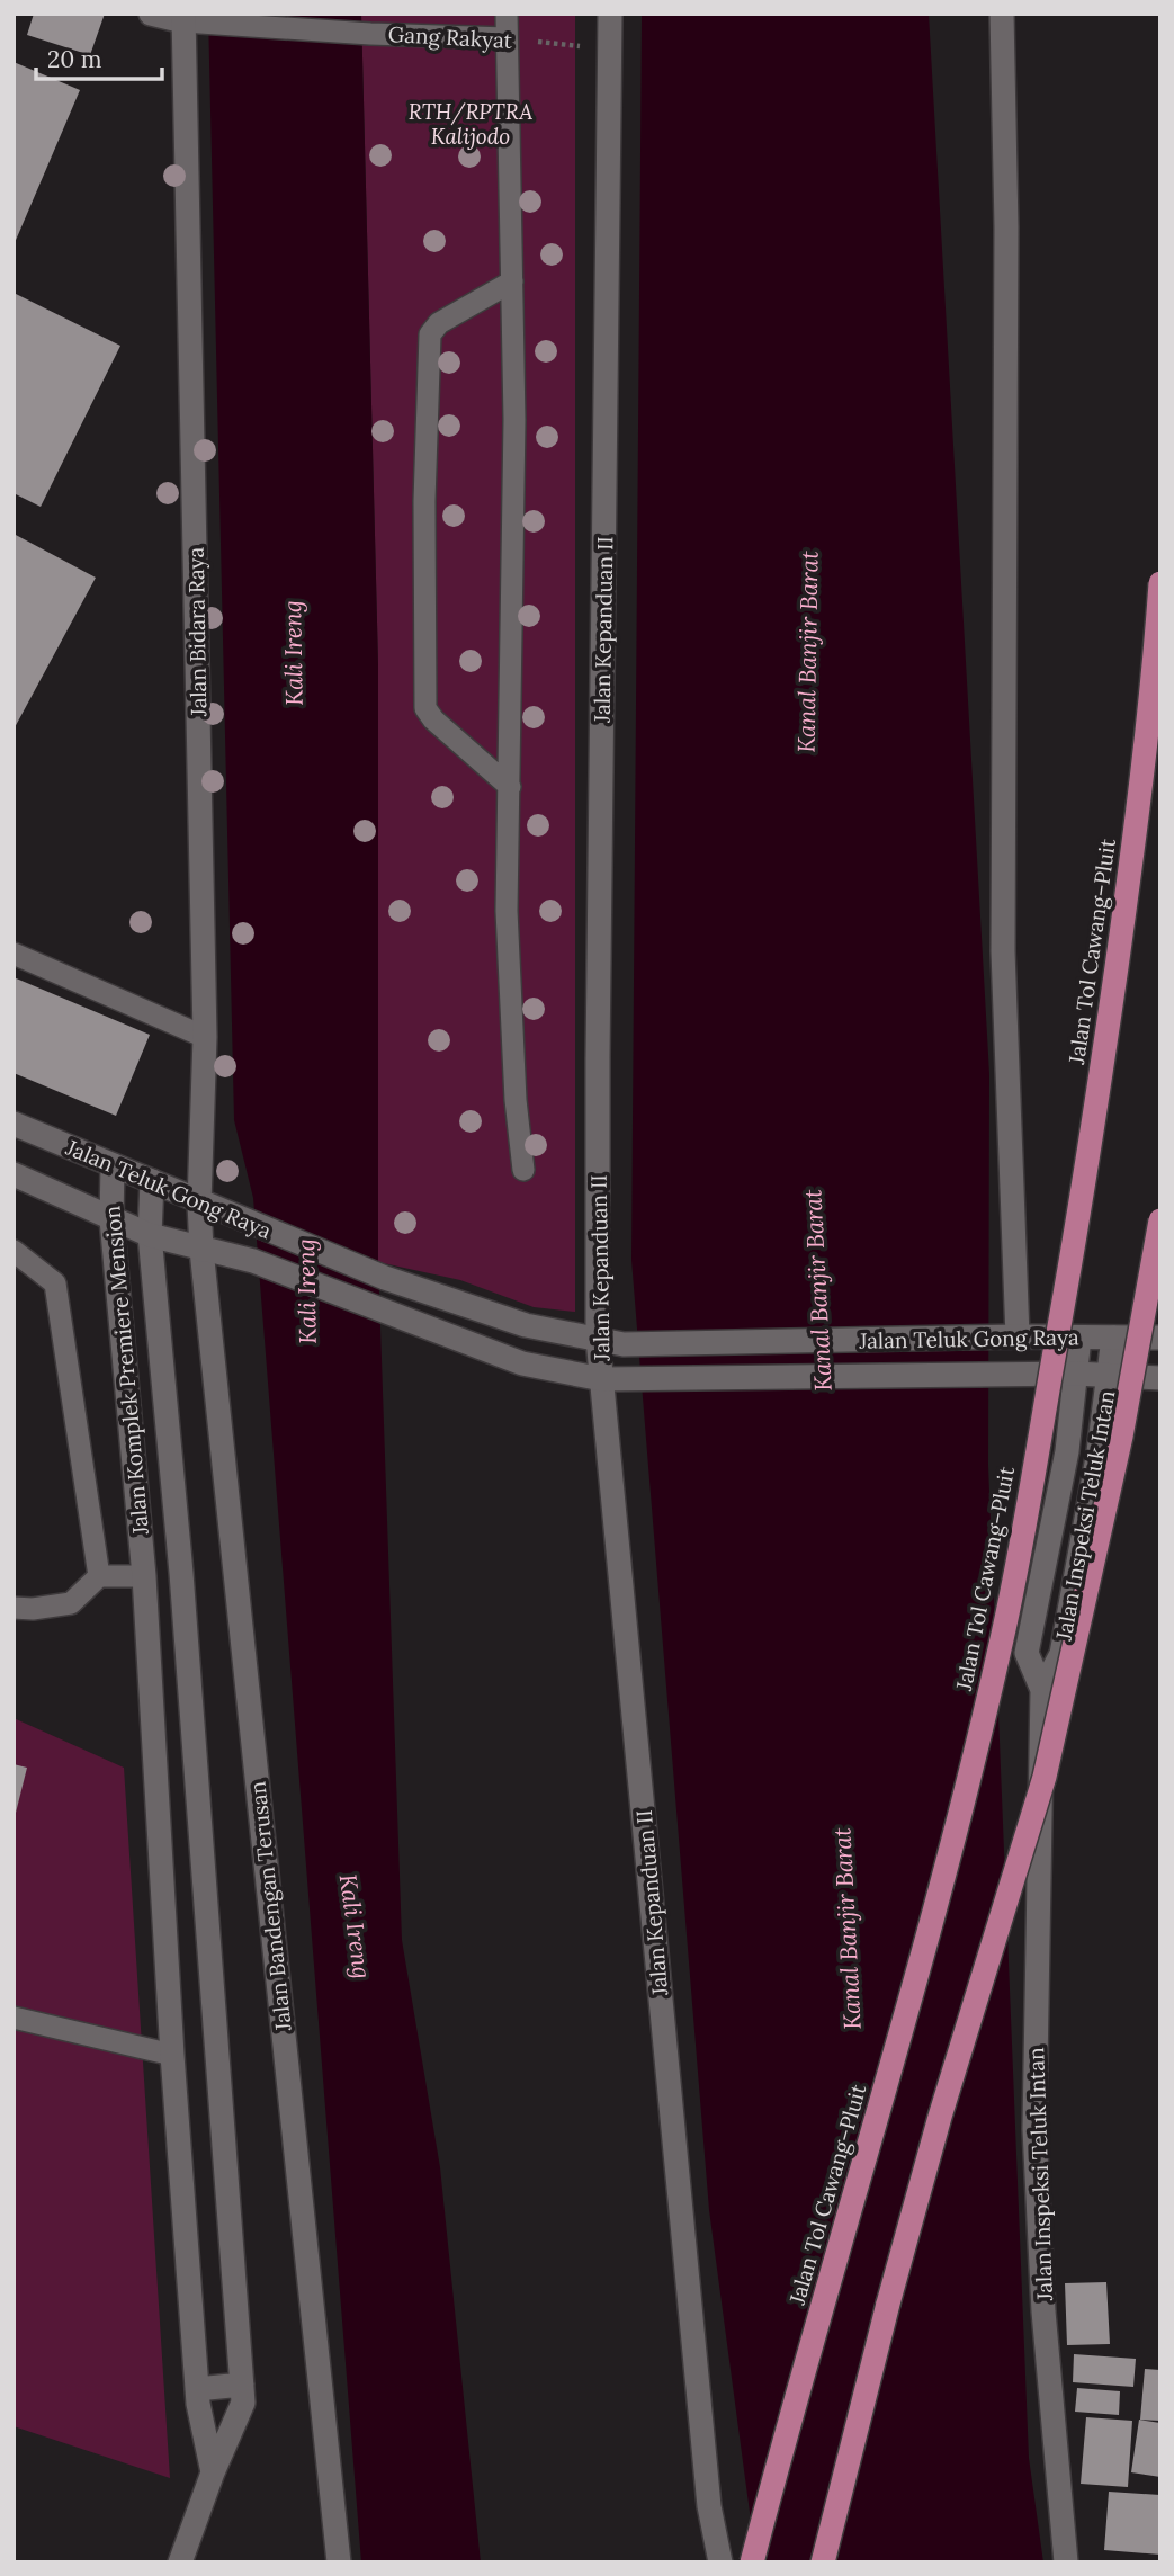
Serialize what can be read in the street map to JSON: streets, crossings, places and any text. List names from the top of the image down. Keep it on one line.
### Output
{"streets":{"highway":["Jalan Tol Cawang–Pluit"],"street":["Gang Rakyat","Jalan Kepanduan II","Jalan Bidara Raya","Jalan Teluk Gong Raya","Jalan Komplek Premiere Mension","Jalan Inspeksi Teluk Intan","Jalan Bandengan Terusan"]},"crossings":[["Gang Rakyat","Jalan Kepanduan II"],["Gang Rakyat","Jalan Bidara Raya"],["Jalan Kepanduan II","Jalan Teluk Gong Raya"],["Jalan Bidara Raya","Jalan Teluk Gong Raya"],["Jalan Bidara Raya","Jalan Bandengan Terusan"],["Jalan Teluk Gong Raya","Jalan Komplek Premiere Mension"],["Jalan Teluk Gong Raya","Jalan Inspeksi Teluk Intan"],["Jalan Teluk Gong Raya","Jalan Bandengan Terusan"]],"water":["Kanal Banjir Barat","Kali Ireng"],"parks":["RTH/RPTRA Kalijodo"],"scale_bar":"20 m"}
